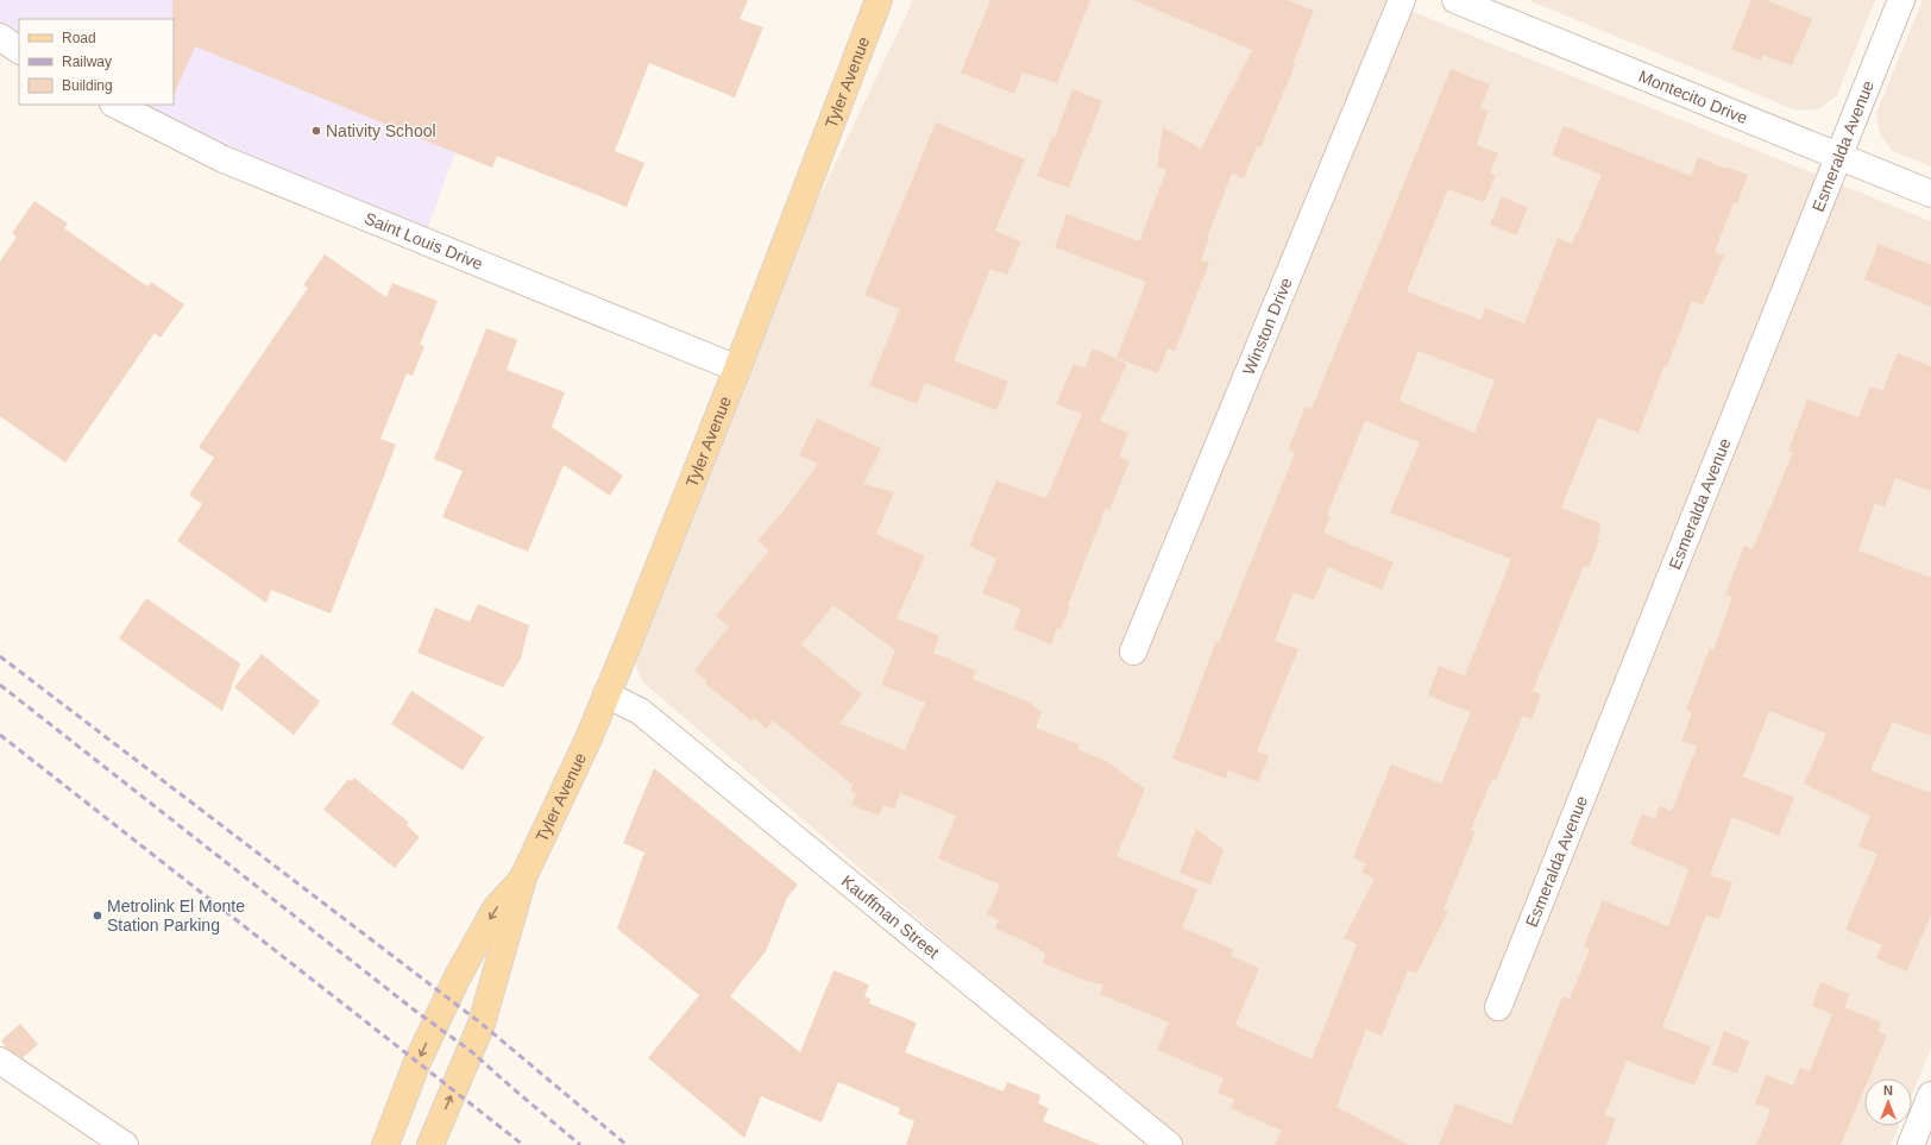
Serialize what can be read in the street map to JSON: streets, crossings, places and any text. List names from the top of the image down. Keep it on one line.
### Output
{"streets":{"main road":["Tyler Avenue"],"street":["Montecito Drive","Esmeralda Avenue","Saint Louis Drive","Winston Drive","Kauffman Street"]},"crossings":[["Tyler Avenue","Saint Louis Drive"],["Tyler Avenue","Kauffman Street"],["Montecito Drive","Esmeralda Avenue"]],"places":["Nativity School","Metrolink El Monte Station Parking"],"legend":["Road","Railway","Building"],"north":"top"}
